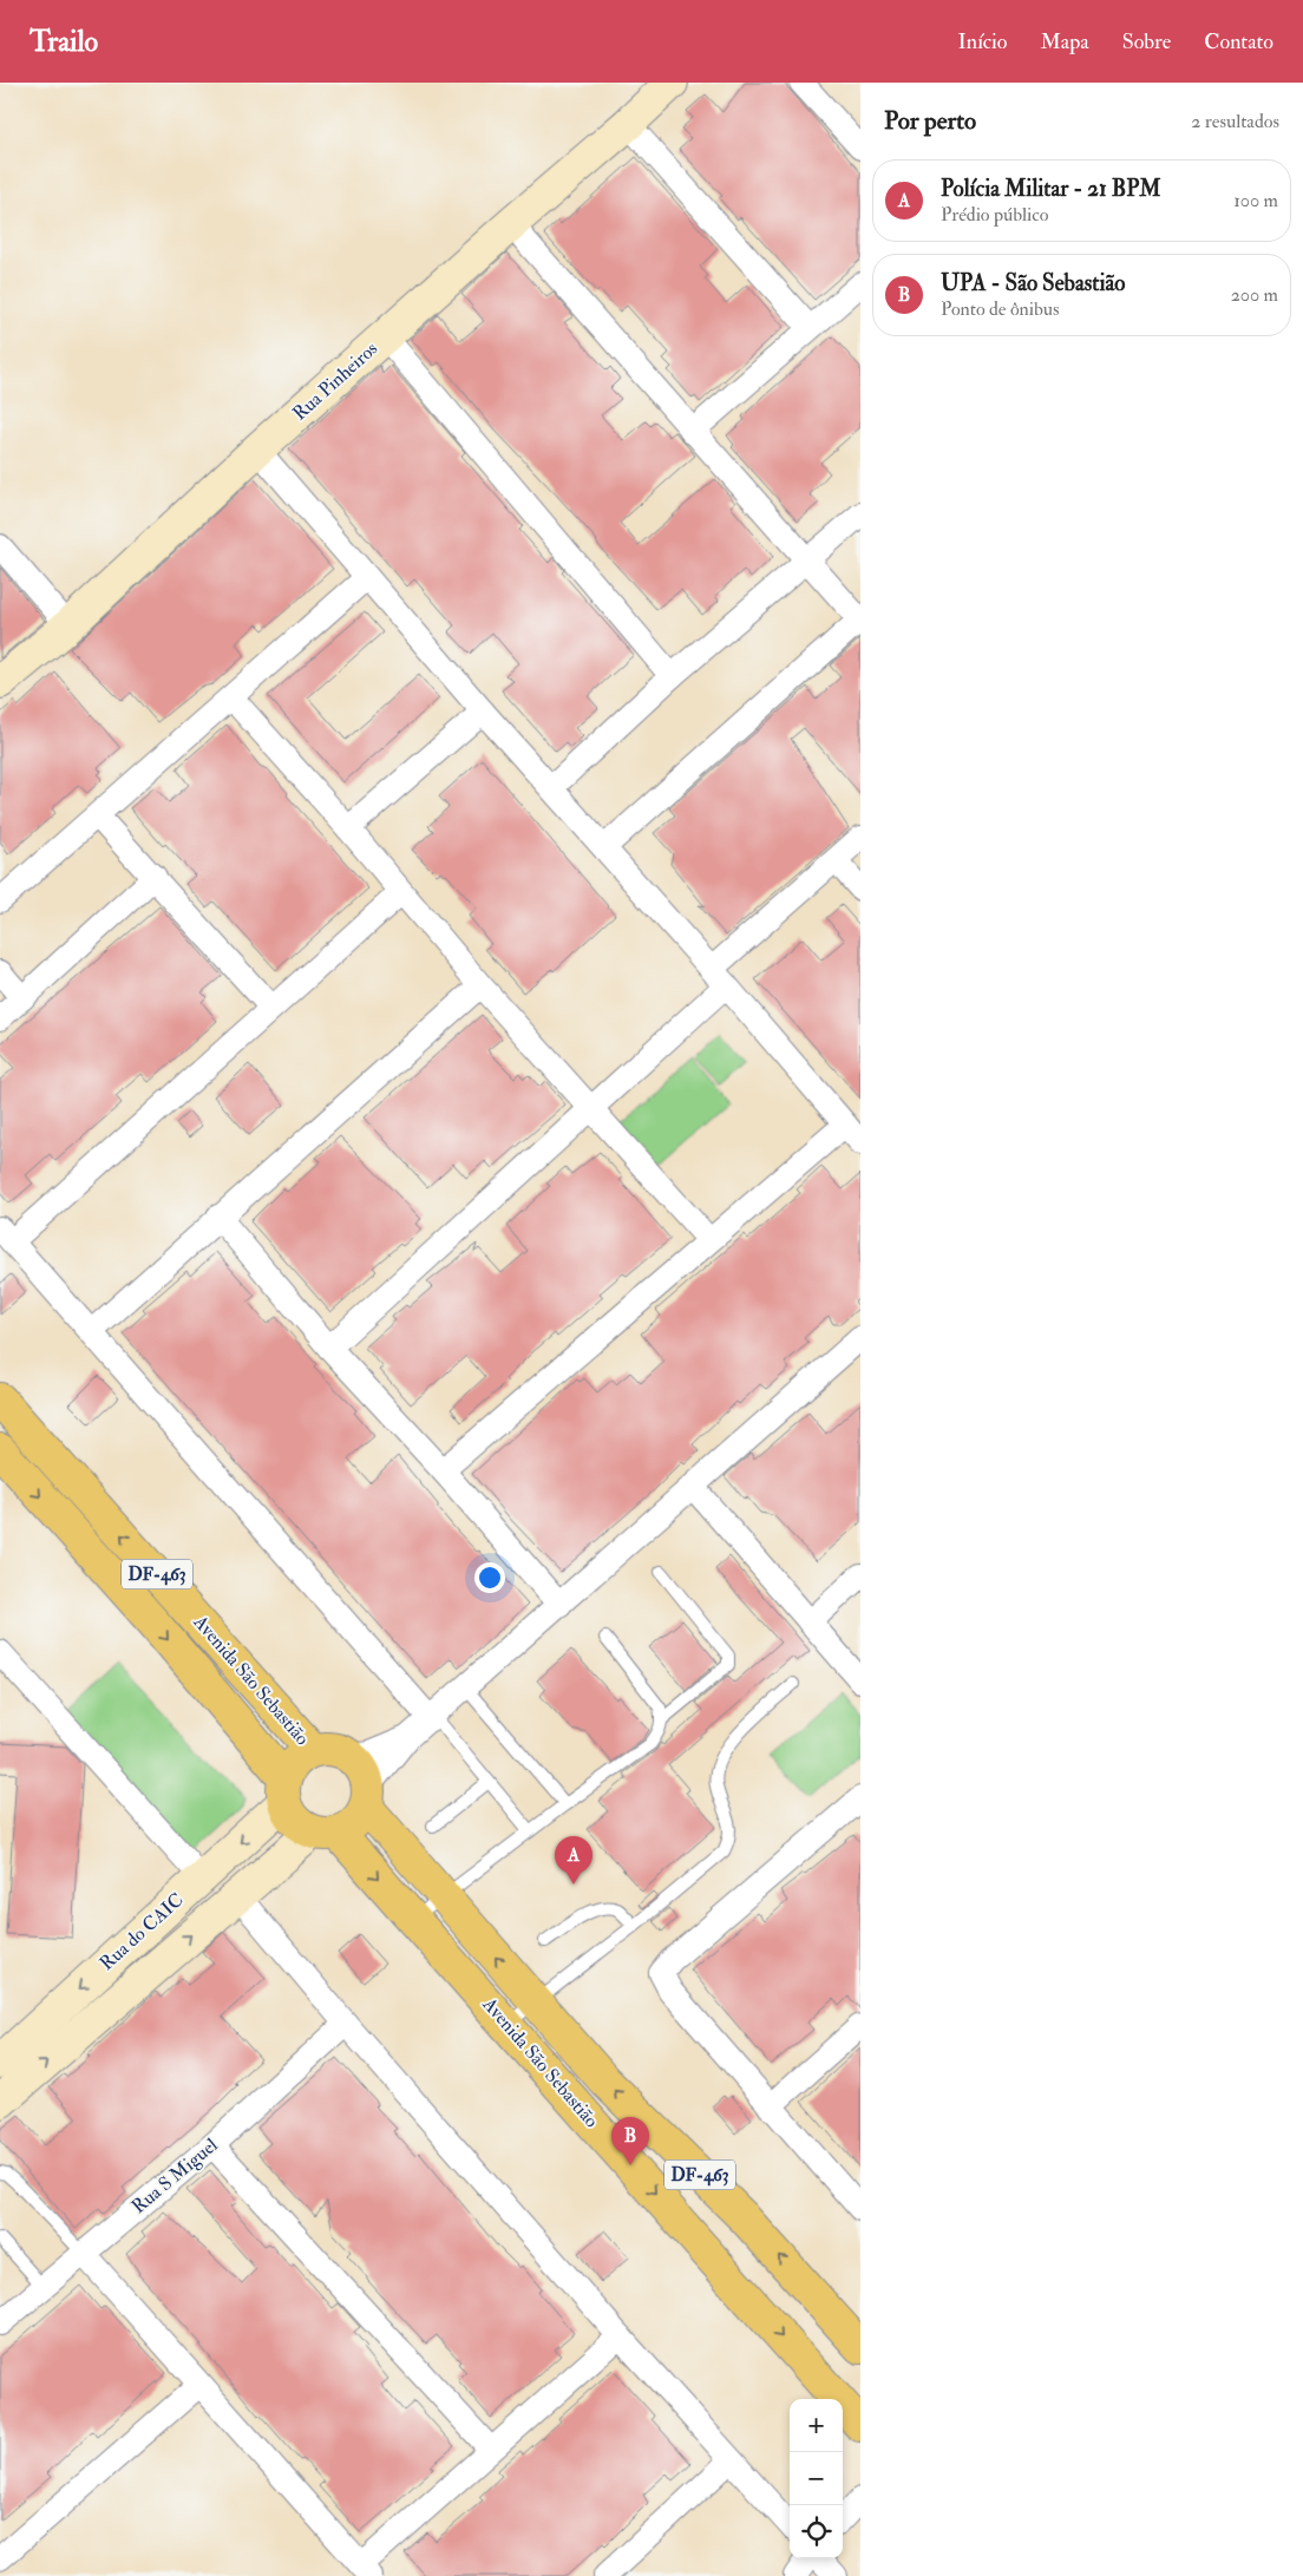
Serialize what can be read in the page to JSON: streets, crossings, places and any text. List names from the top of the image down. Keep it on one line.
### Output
{"streets":{"main road":["DF-463","Avenida São Sebastião"],"street":["Rua Pinheiros","Rua do CAIC","Rua S Miguel"]},"crossings":[["DF-463","Avenida São Sebastião"],["DF-463","Rua do CAIC"],["Avenida São Sebastião","Rua do CAIC"]],"page":{"header":"Trailo","nav":["Início","Mapa","Sobre","Contato"],"heading":["Por perto","2 resultados"],"list":[{"mark":"A","name":"Polícia Militar - 21 BPM","note":"Prédio público","value":"100 m"},{"mark":"B","name":"UPA - São Sebastião","note":"Ponto de ônibus","value":"200 m"}],"pins":["A","B"],"map_buttons":["+","−"]}}
